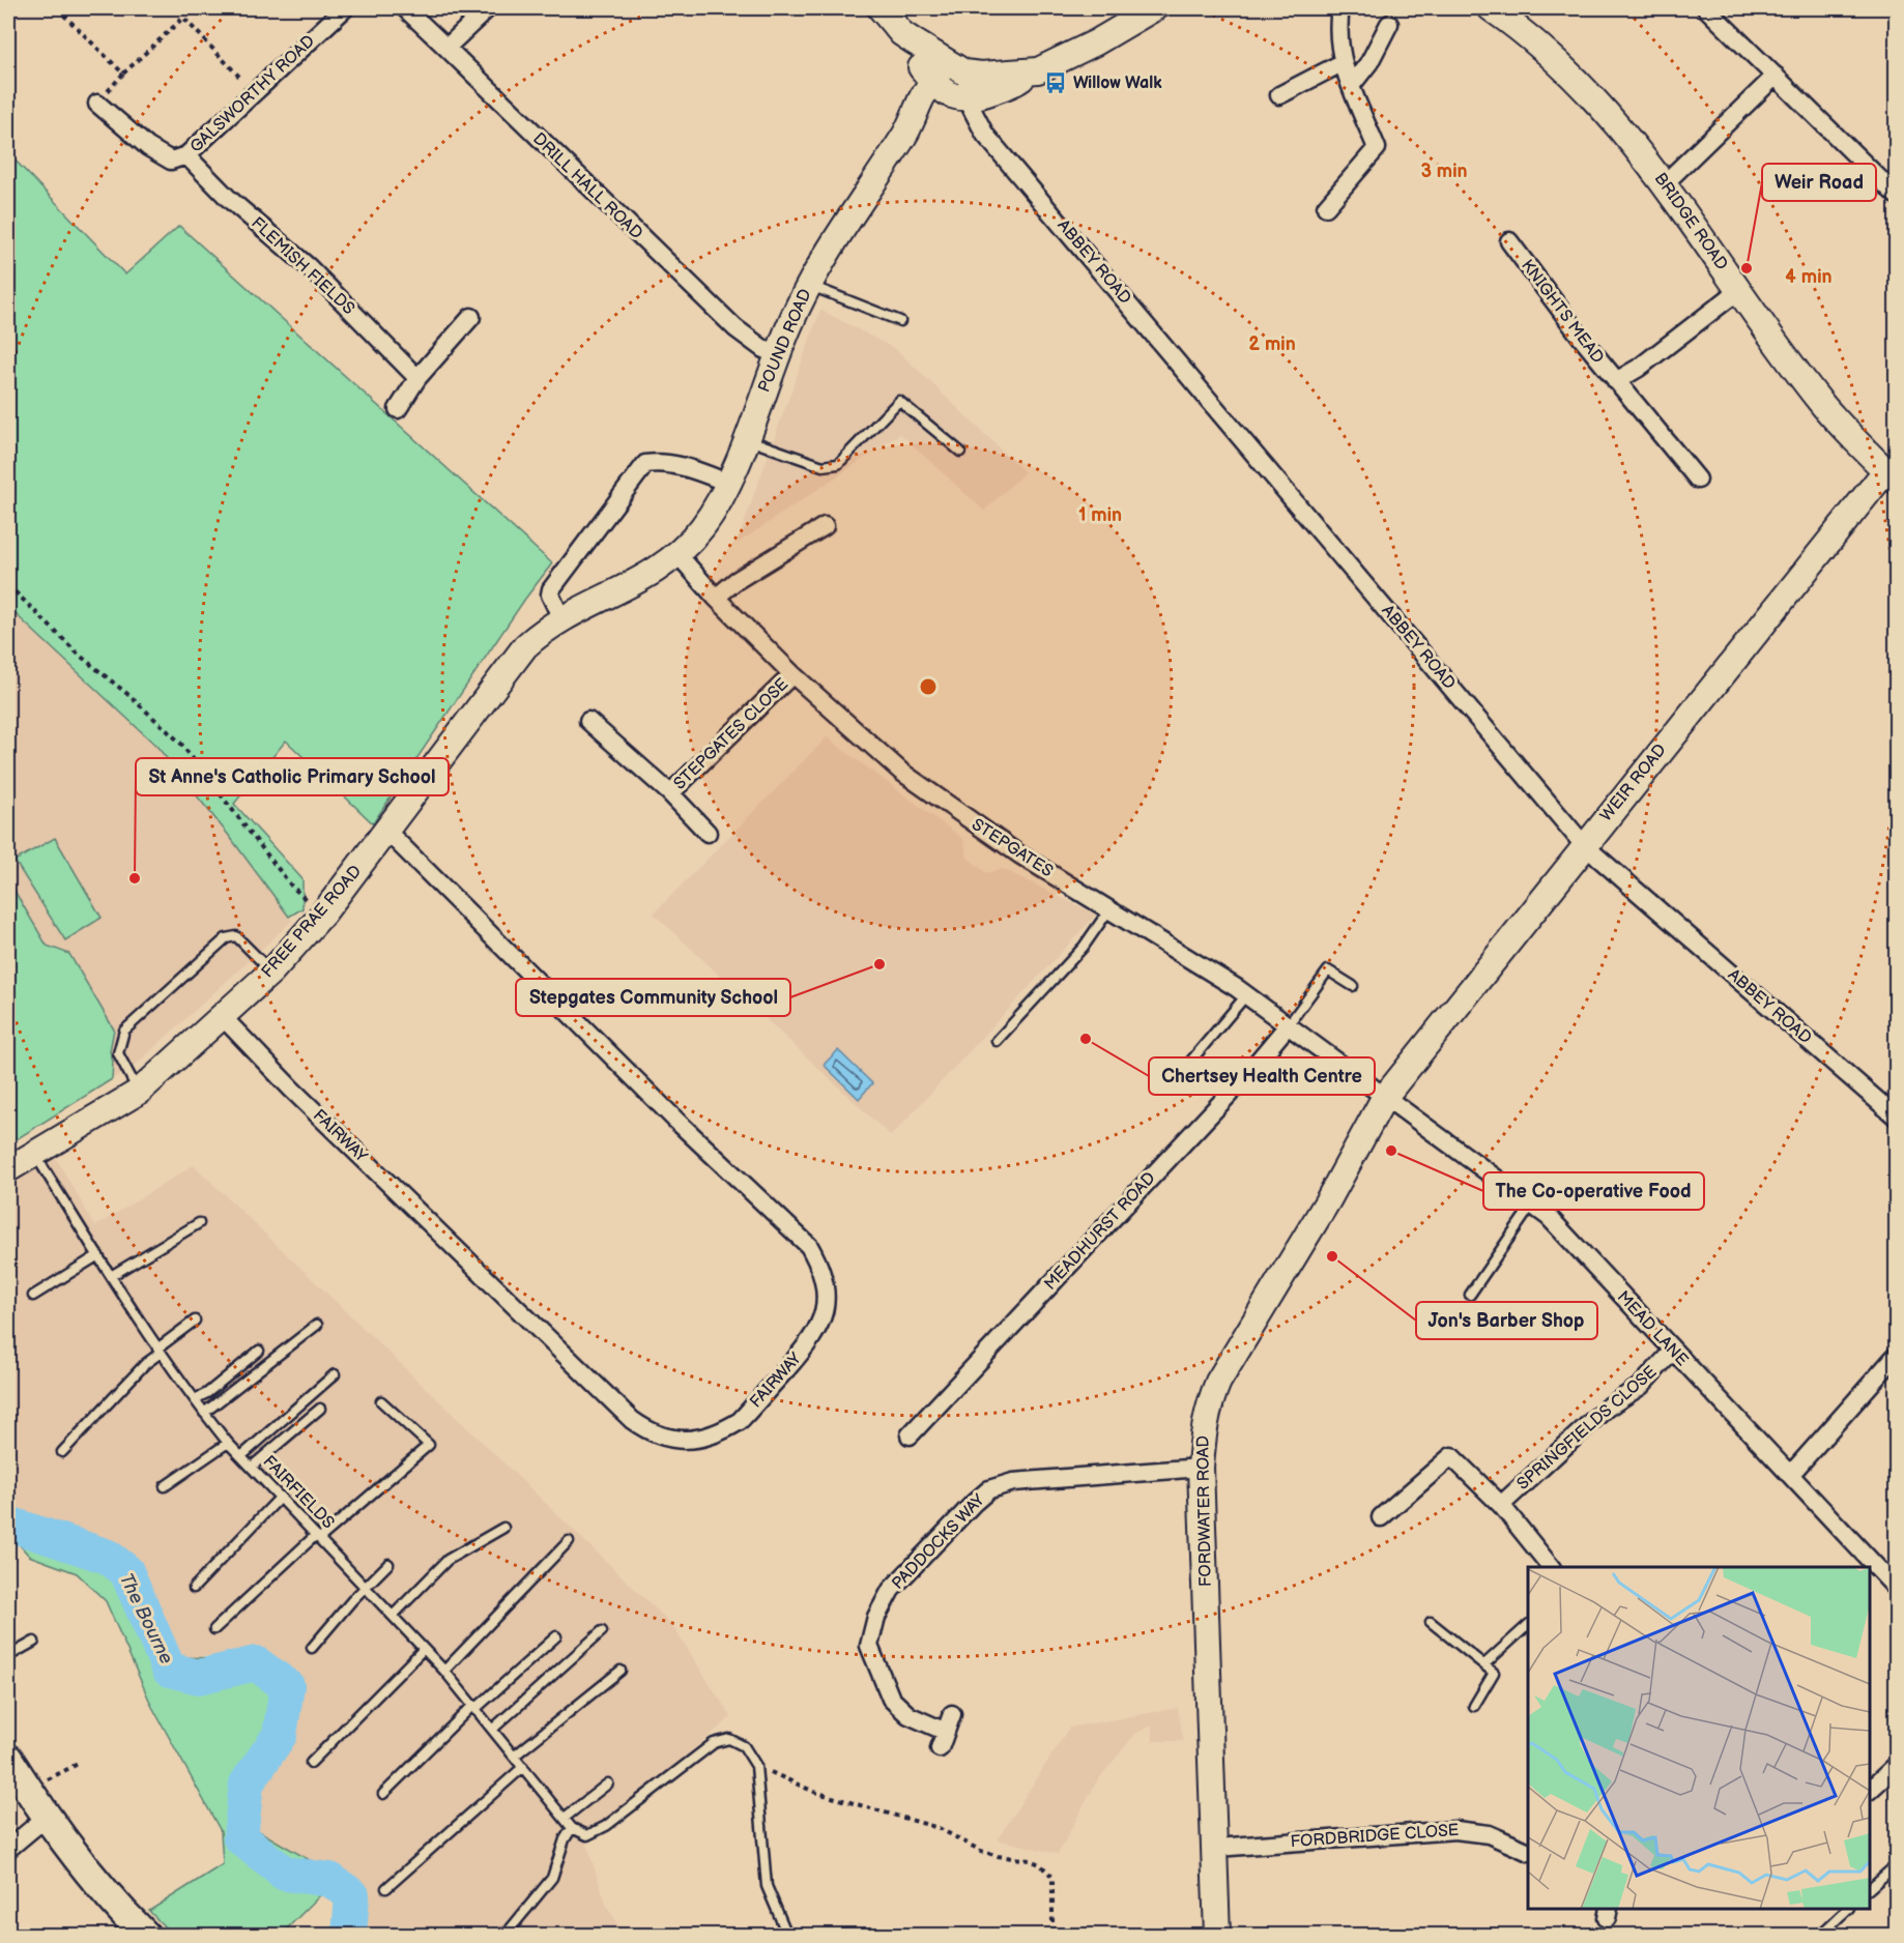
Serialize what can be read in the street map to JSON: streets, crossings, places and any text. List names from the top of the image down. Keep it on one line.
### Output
{"streets":{"main road":["BRIDGE ROAD","POUND ROAD","WEIR ROAD","FREE PRAE ROAD","FORDWATER ROAD"],"street":["GALSWORTHY ROAD","DRILL HALL ROAD","ABBEY ROAD","FLEMISH FIELDS","KNIGHTS MEAD","STEPGATES CLOSE","STEPGATES","FAIRWAY","MEADHURST ROAD","MEAD LANE","SPRINGFIELDS CLOSE","PADDOCKS WAY","FORDBRIDGE CLOSE"],"lane":["FAIRFIELDS"]},"crossings":[["GALSWORTHY ROAD","FLEMISH FIELDS"],["DRILL HALL ROAD","POUND ROAD"],["BRIDGE ROAD","KNIGHTS MEAD"],["BRIDGE ROAD","WEIR ROAD"],["ABBEY ROAD","POUND ROAD"],["ABBEY ROAD","WEIR ROAD"],["POUND ROAD","STEPGATES"],["POUND ROAD","FREE PRAE ROAD"],["STEPGATES CLOSE","STEPGATES"],["WEIR ROAD","STEPGATES"],["WEIR ROAD","MEAD LANE"],["WEIR ROAD","FORDWATER ROAD"],["STEPGATES","FREE PRAE ROAD"],["STEPGATES","MEADHURST ROAD"],["STEPGATES","MEAD LANE"],["STEPGATES","FORDWATER ROAD"],["FREE PRAE ROAD","FAIRWAY"],["FREE PRAE ROAD","FAIRFIELDS"],["MEAD LANE","SPRINGFIELDS CLOSE"],["MEAD LANE","FORDWATER ROAD"],["FORDWATER ROAD","PADDOCKS WAY"],["FORDWATER ROAD","FORDBRIDGE CLOSE"]],"water":["The Bourne"],"places":{"bus stop":["Willow Walk"],"other":["Weir Road","St Anne's Catholic Primary School","Stepgates Community School","Chertsey Health Centre","The Co-operative Food","Jon's Barber Shop"]},"rings":["3 min","4 min","2 min","1 min"]}
